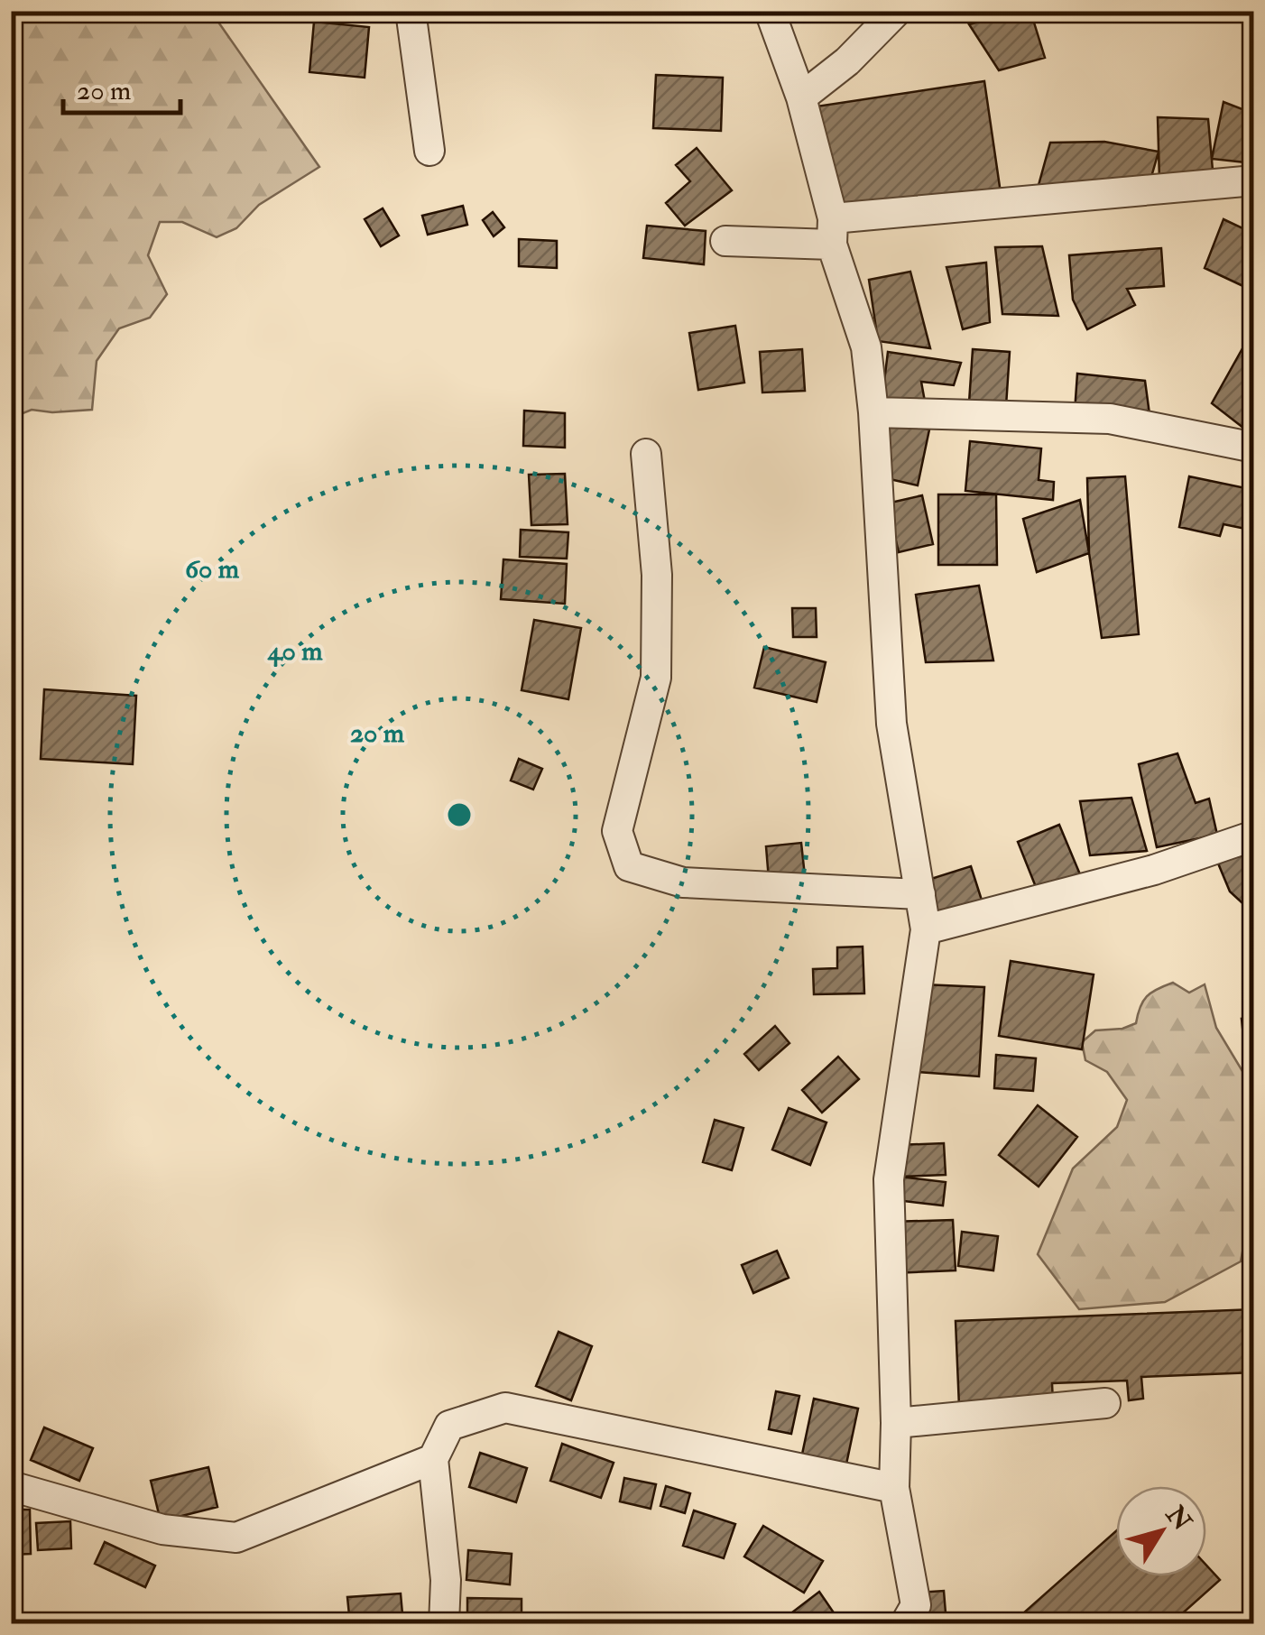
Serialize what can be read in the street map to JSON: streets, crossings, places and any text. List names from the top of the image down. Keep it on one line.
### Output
{"scale_bar":"20 m","north":"top right","rings":["60 m","40 m","20 m"]}
